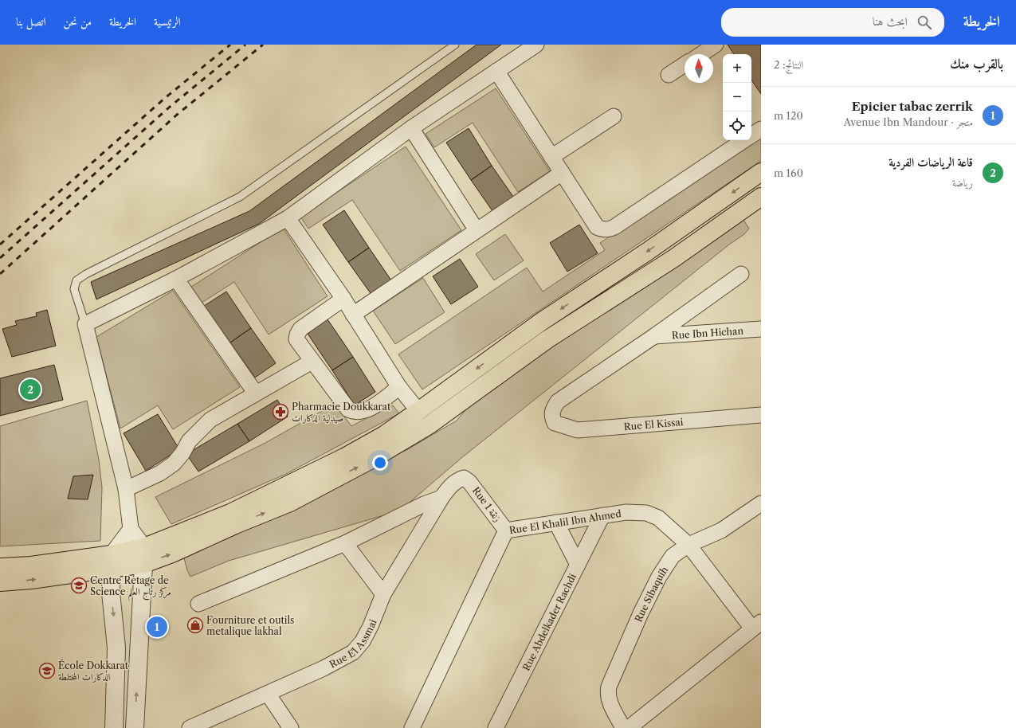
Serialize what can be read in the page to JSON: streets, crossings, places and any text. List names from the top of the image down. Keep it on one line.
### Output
{"streets":{"street":["Rue Ibn Hichan","Rue El Kissai","Rue 1 زنقة","Rue El Khalil Ibn Ahmed","Rue Sibaquih","Rue Abdelkader Rachdi","Rue El Assmai"]},"crossings":[["Rue Ibn Hichan","Rue El Kissai"],["Rue 1 زنقة","Rue El Khalil Ibn Ahmed"],["Rue 1 زنقة","Rue El Assmai"],["Rue El Khalil Ibn Ahmed","Rue Sibaquih"],["Rue El Khalil Ibn Ahmed","Rue Abdelkader Rachdi"]],"places":{"pharmacy":["Pharmacie Doukkarat صيدلية الدكارات"],"school or university":["Centre Retage de Science مركز رتاج العلم","École Dokkarat الدكارات المختلطة"],"shop":["Fourniture et outils metalique lakhal"]},"north":"top","page":{"header":"الخريطة","search":"ابحث هنا","nav":["الرئيسية","الخريطة","من نحن","اتصل بنا"],"heading":["بالقرب منك","النتائج: 2"],"map_buttons":["+","−"],"list":[{"mark":"1","name":"Epicier tabac zerrik","note":"متجر · Avenue Ibn Mandour","value":"120 m"},{"mark":"2","name":"قاعة الرياضات الفردية","note":"رياضة","value":"160 m"}],"pins":["2","1"]}}
